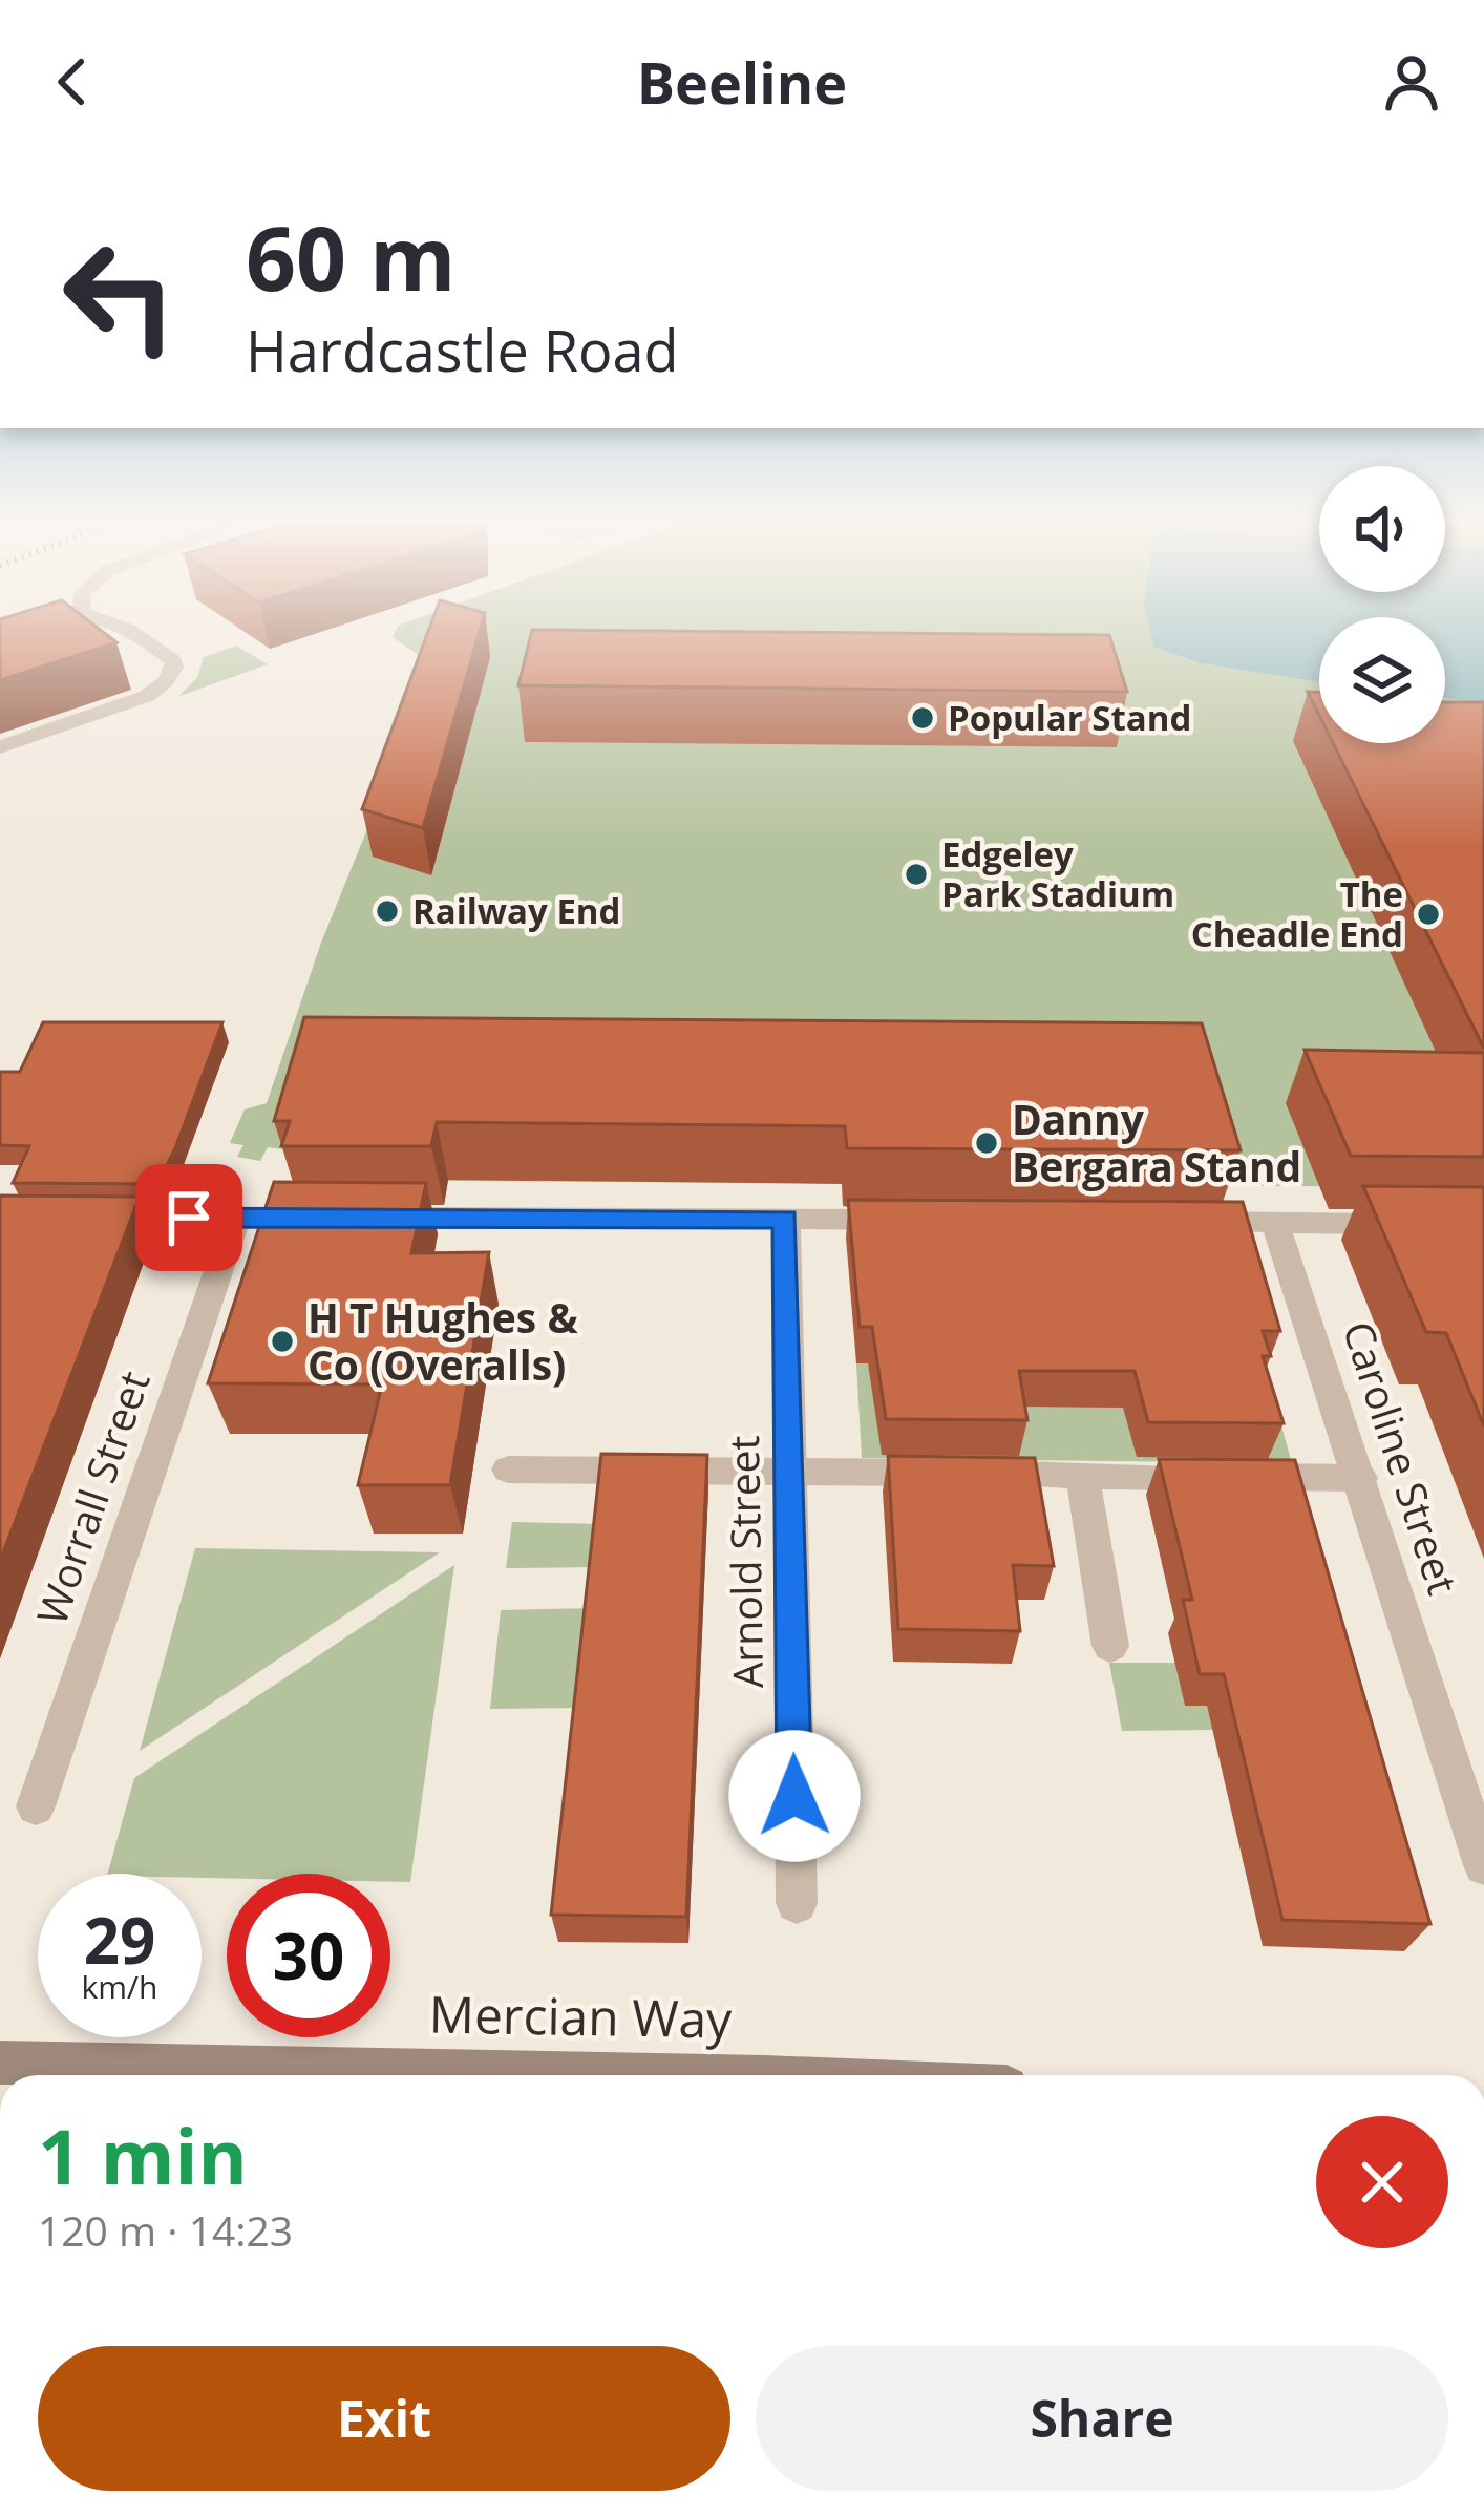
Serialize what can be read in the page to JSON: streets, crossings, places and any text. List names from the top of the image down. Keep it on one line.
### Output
{"streets":{"main road":["Mercian Way"],"street":["Caroline Street","Worrall Street","Arnold Street"]},"places":["Popular Stand","Edgeley Park Stadium","Railway End","The Cheadle End","Danny Bergara Stand","H T Hughes & Co (Overalls)"],"page":{"header":"Beeline","turn":["60 m","Hardcastle Road"],"speed":"29 km/h","limit":"30","heading":["1 min","120 m · 14:23"],"buttons":["Exit","Share"]}}
